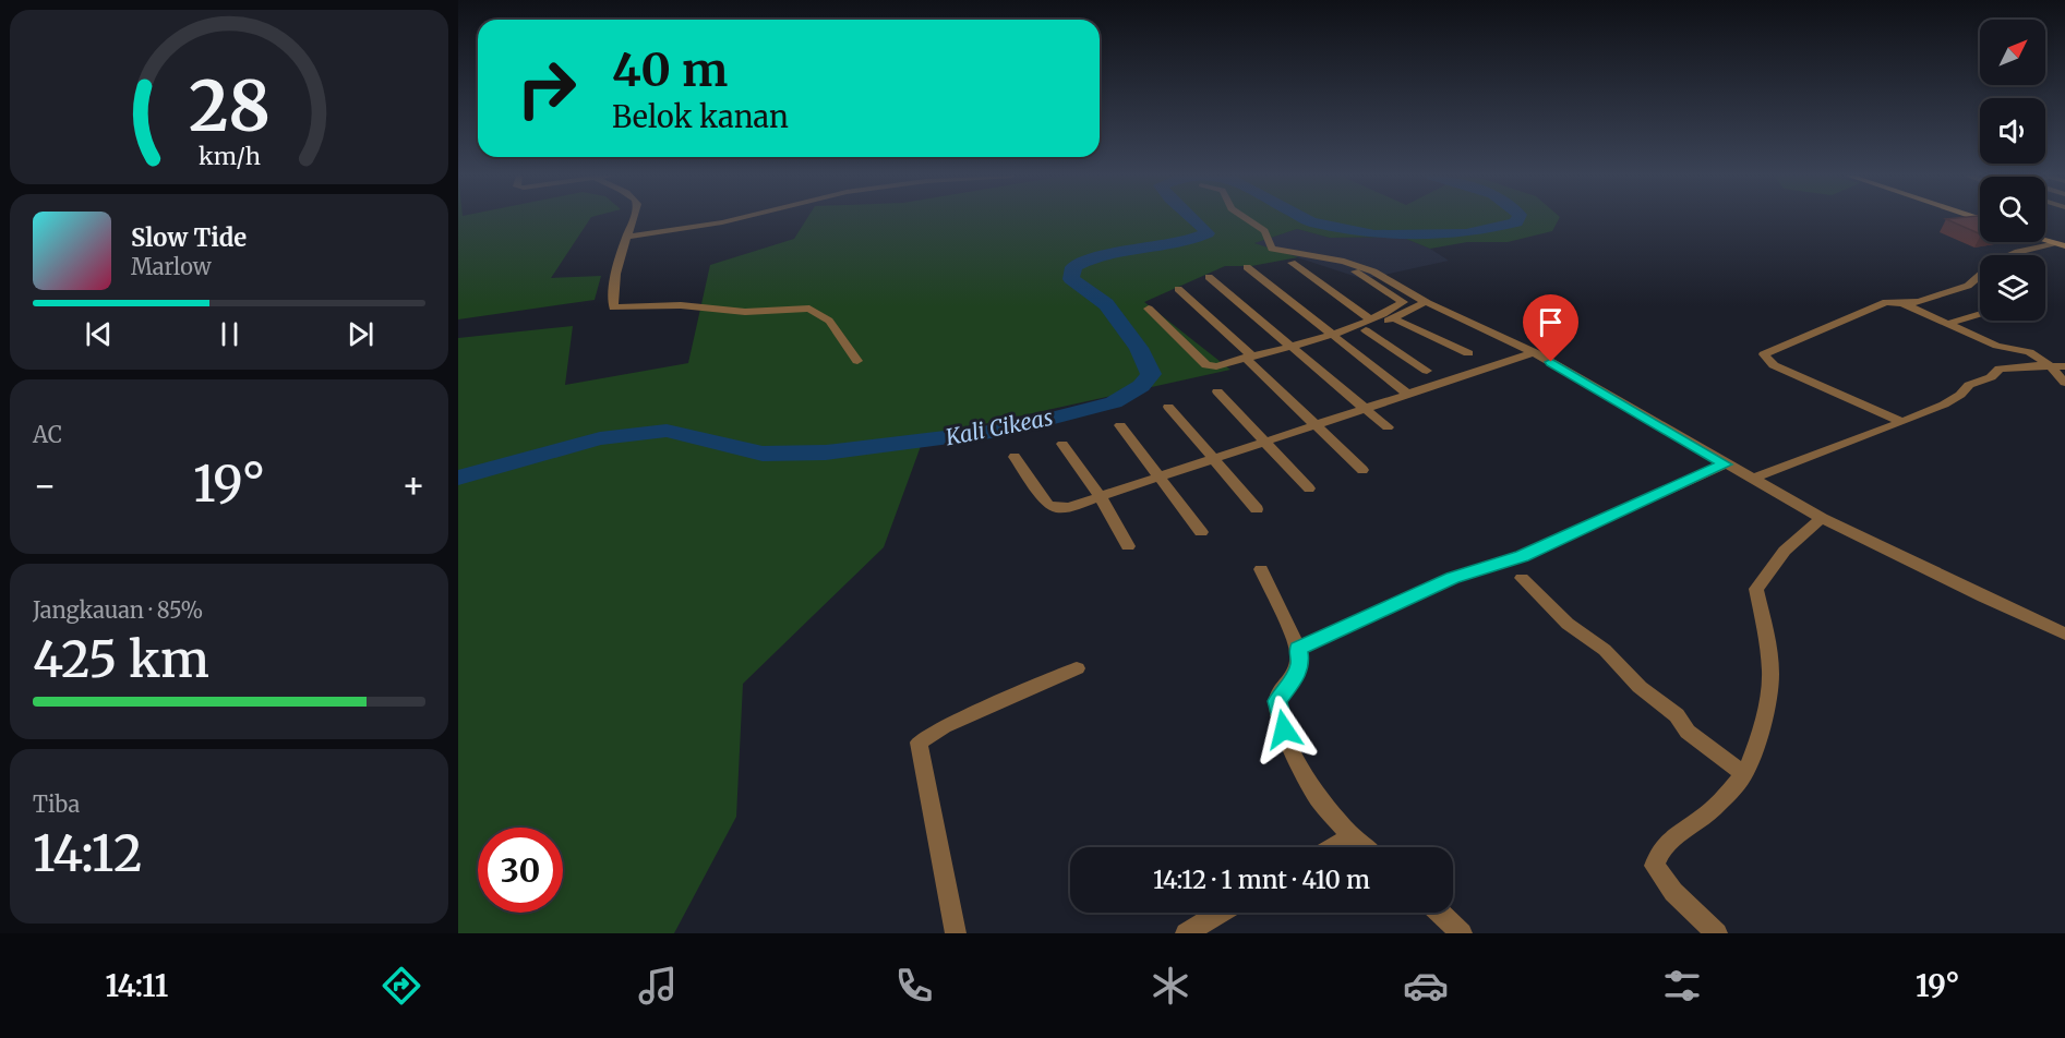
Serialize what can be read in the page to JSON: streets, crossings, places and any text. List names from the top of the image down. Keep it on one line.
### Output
{"water":["Kali Cikeas"],"north":"top right","page":{"turn":["40 m","Belok kanan"],"song":["Slow Tide","Marlow"],"tile":["AC",["Jangkauan · 85%","425 km"],["Tiba","14:12"]],"heat":["−","19°","+"],"limit":"30","trip":"14:12 · 1 mnt · 410 m","tabs":["14:11","19°"],"gauge":["28","km/h"]}}
